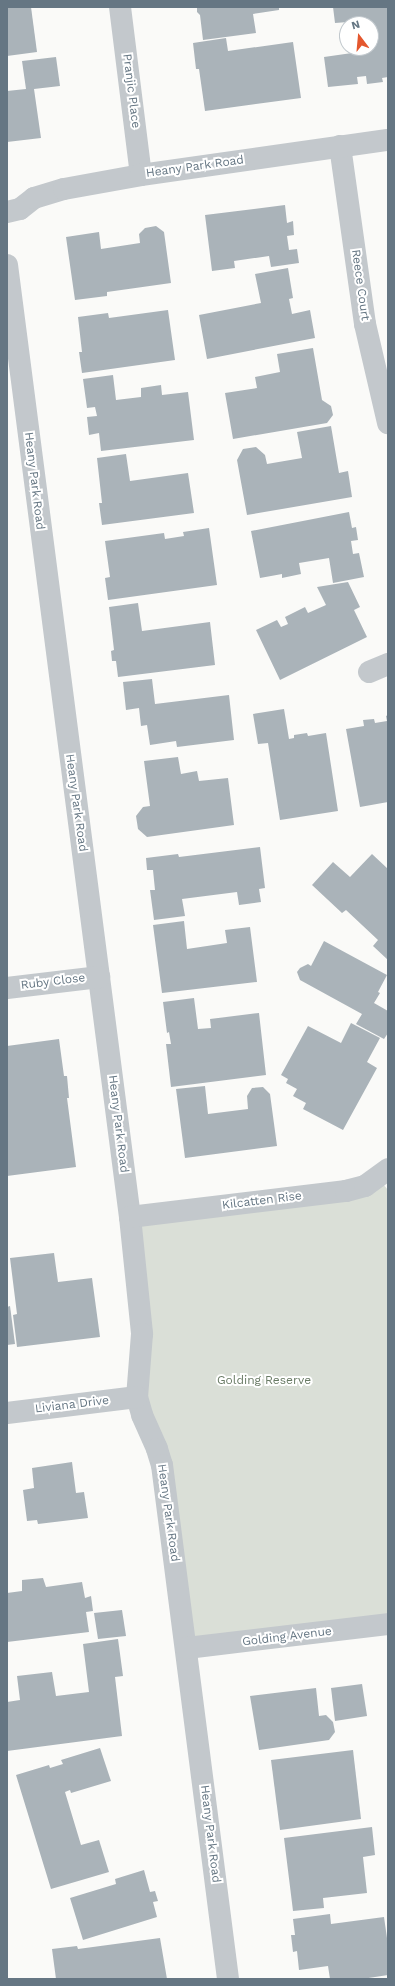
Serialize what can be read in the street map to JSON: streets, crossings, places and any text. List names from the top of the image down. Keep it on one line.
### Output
{"streets":{"street":["Pranjic Place","Heany Park Road","Reece Court","Ruby Close","Kilcatten Rise","Liviana Drive","Golding Avenue"]},"crossings":[["Pranjic Place","Heany Park Road"],["Heany Park Road","Reece Court"],["Heany Park Road","Ruby Close"],["Heany Park Road","Kilcatten Rise"],["Heany Park Road","Liviana Drive"],["Heany Park Road","Golding Avenue"]],"parks":["Golding Reserve"],"north":"top"}
